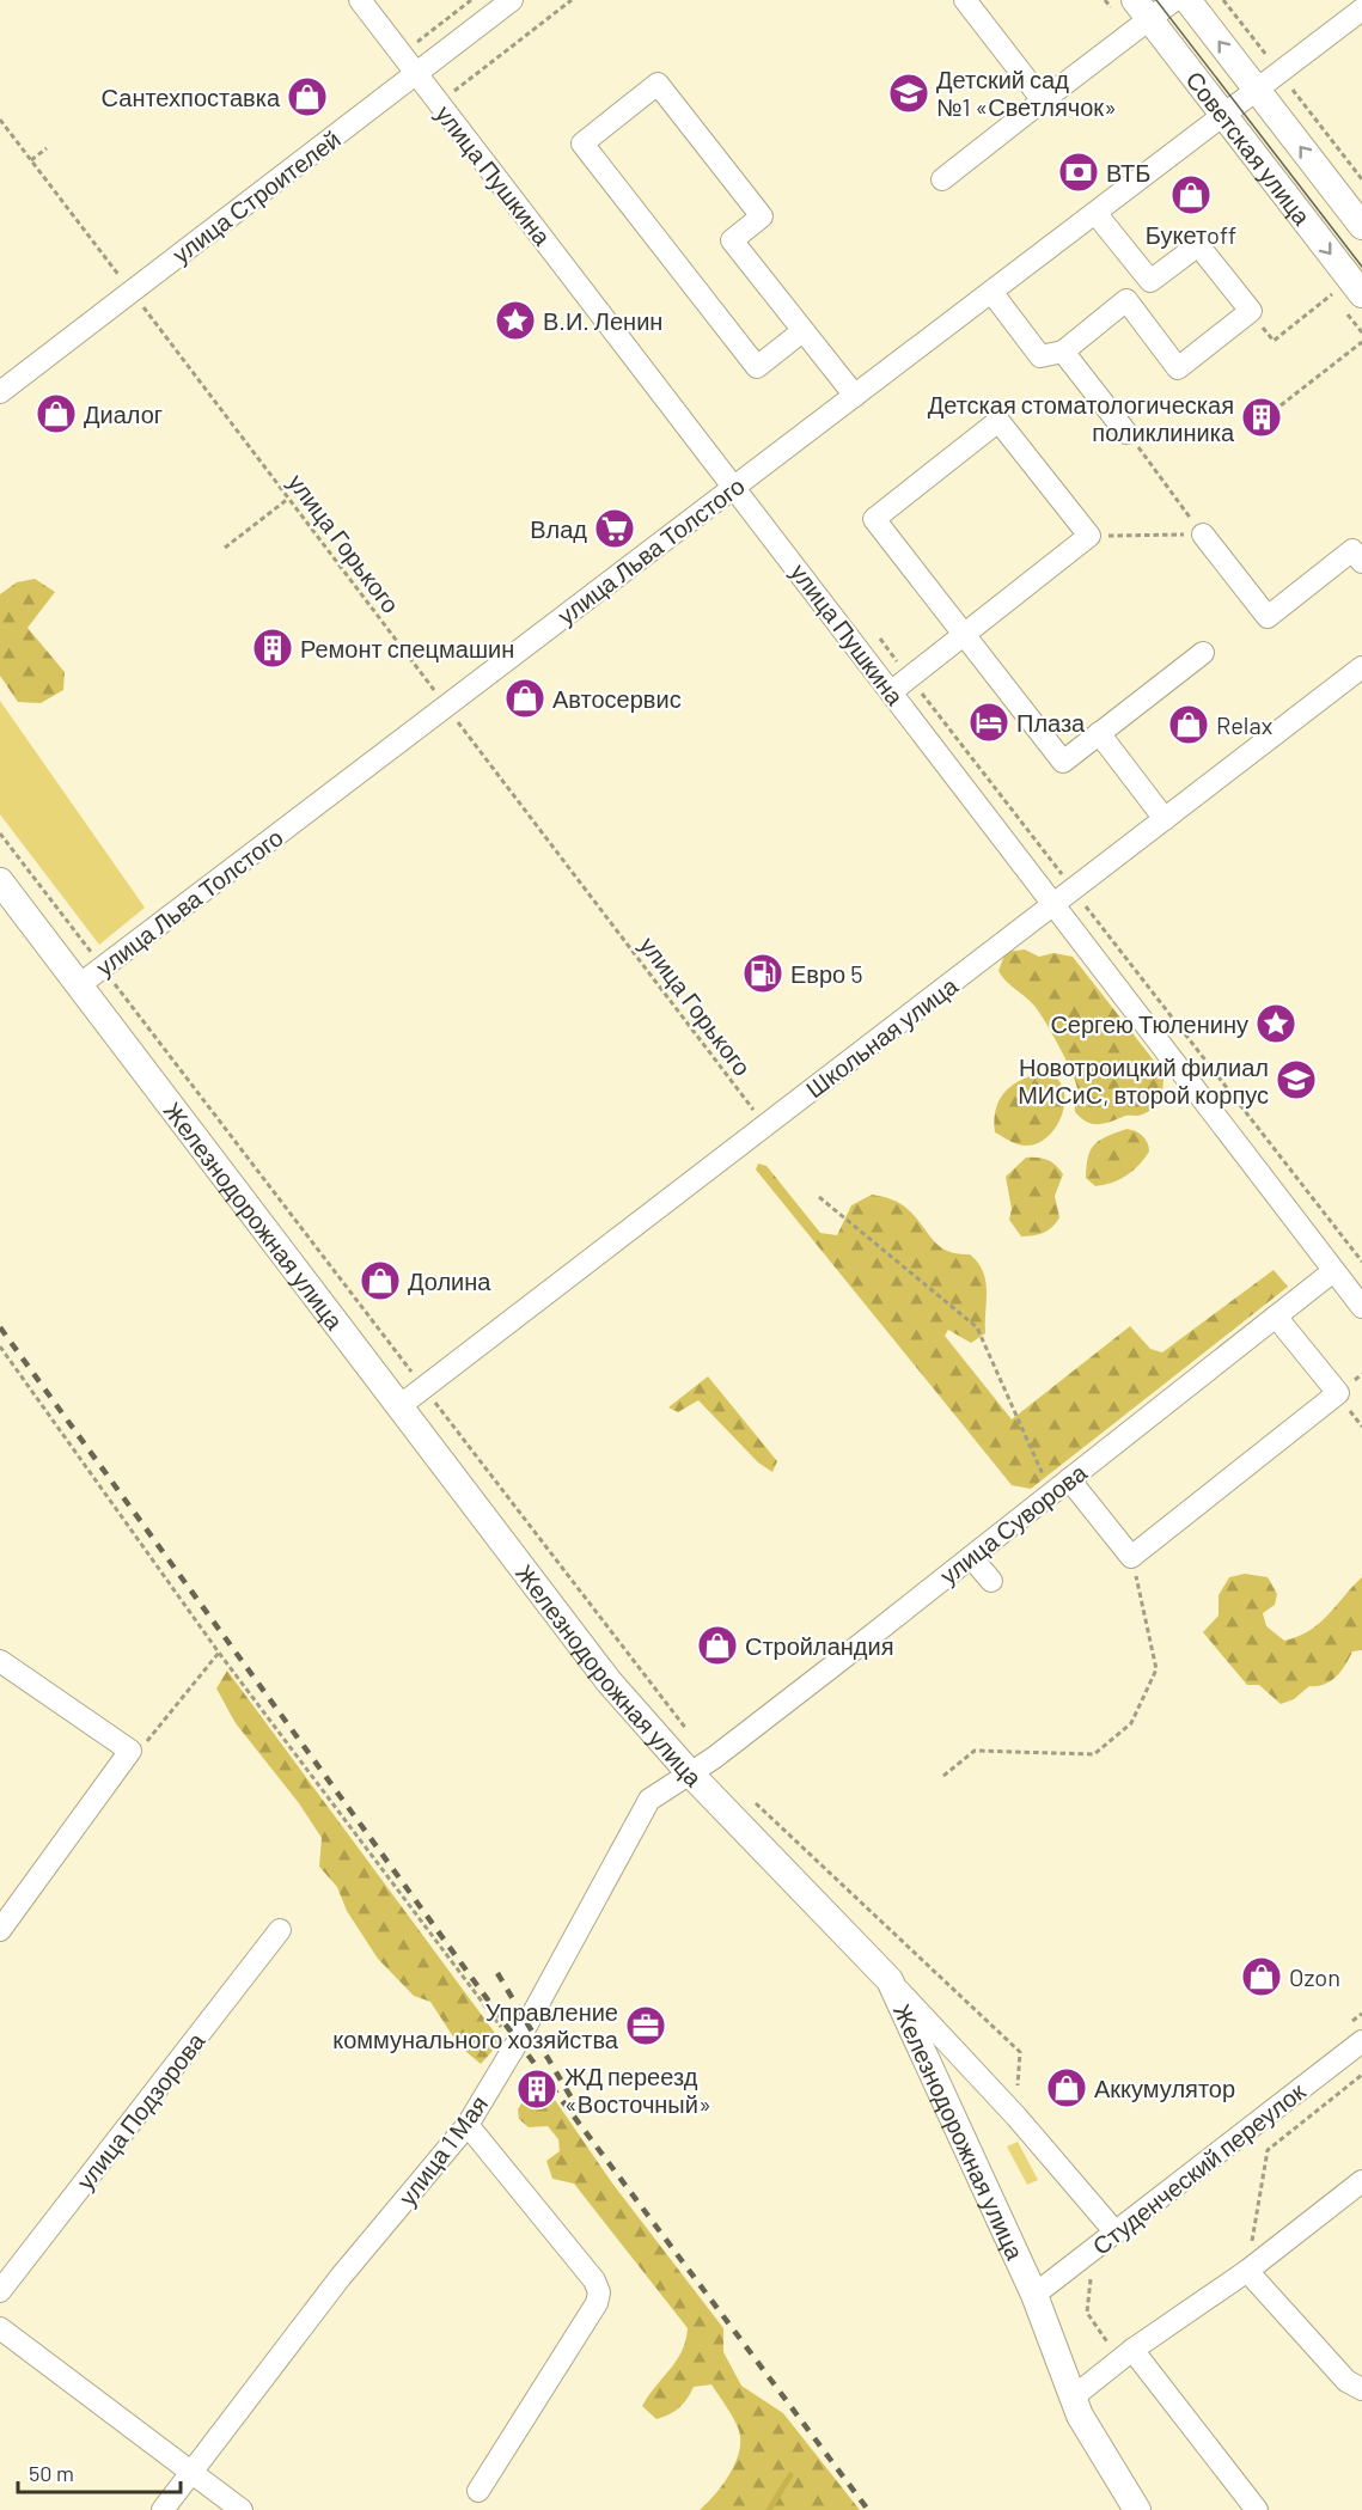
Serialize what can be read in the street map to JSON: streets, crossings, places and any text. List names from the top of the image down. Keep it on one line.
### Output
{"streets":{"main road":["Советская улица","Железнодорожная улица"],"street":["улица Пушкина","улица Строителей","улица Льва Толстого","Школьная улица","улица Суворова","улица Подзорова","улица 1 Мая","Студенческий переулок"],"path":["улица Горького"]},"crossings":[["Советская улица","улица Льва Толстого"],["улица Пушкина","улица Строителей"],["улица Пушкина","улица Льва Толстого"],["улица Пушкина","Школьная улица"],["улица Пушкина","улица Суворова"],["улица Строителей","улица Горького"],["улица Горького","улица Льва Толстого"],["улица Горького","Школьная улица"],["улица Льва Толстого","Железнодорожная улица"],["Школьная улица","Железнодорожная улица"],["Железнодорожная улица","улица Суворова"],["Железнодорожная улица","улица 1 Мая"],["Железнодорожная улица","Студенческий переулок"],["улица Суворова","улица 1 Мая"]],"places":{"school or university":["Детский сад №1 «Светлячок»","Новотроицкий филиал МИСиС, второй корпус"],"shop":["Сантехпоставка","Букетoff","Диалог","Автосервис","Relax","Долина","Стройландия","Ozon","Аккумулятор"],"bank":["ВТБ"],"place":["В.И. Ленин","Сергею Тюленину"],"building":["Детская стоматологическая поликлиника","Ремонт спецмашин","ЖД переезд «Восточный»"],"supermarket":["Влад"],"hotel":["Плаза"],"fuel station":["Евро 5"],"office":["Управление коммунального хозяйства"]},"scale_bar":"50 m"}
